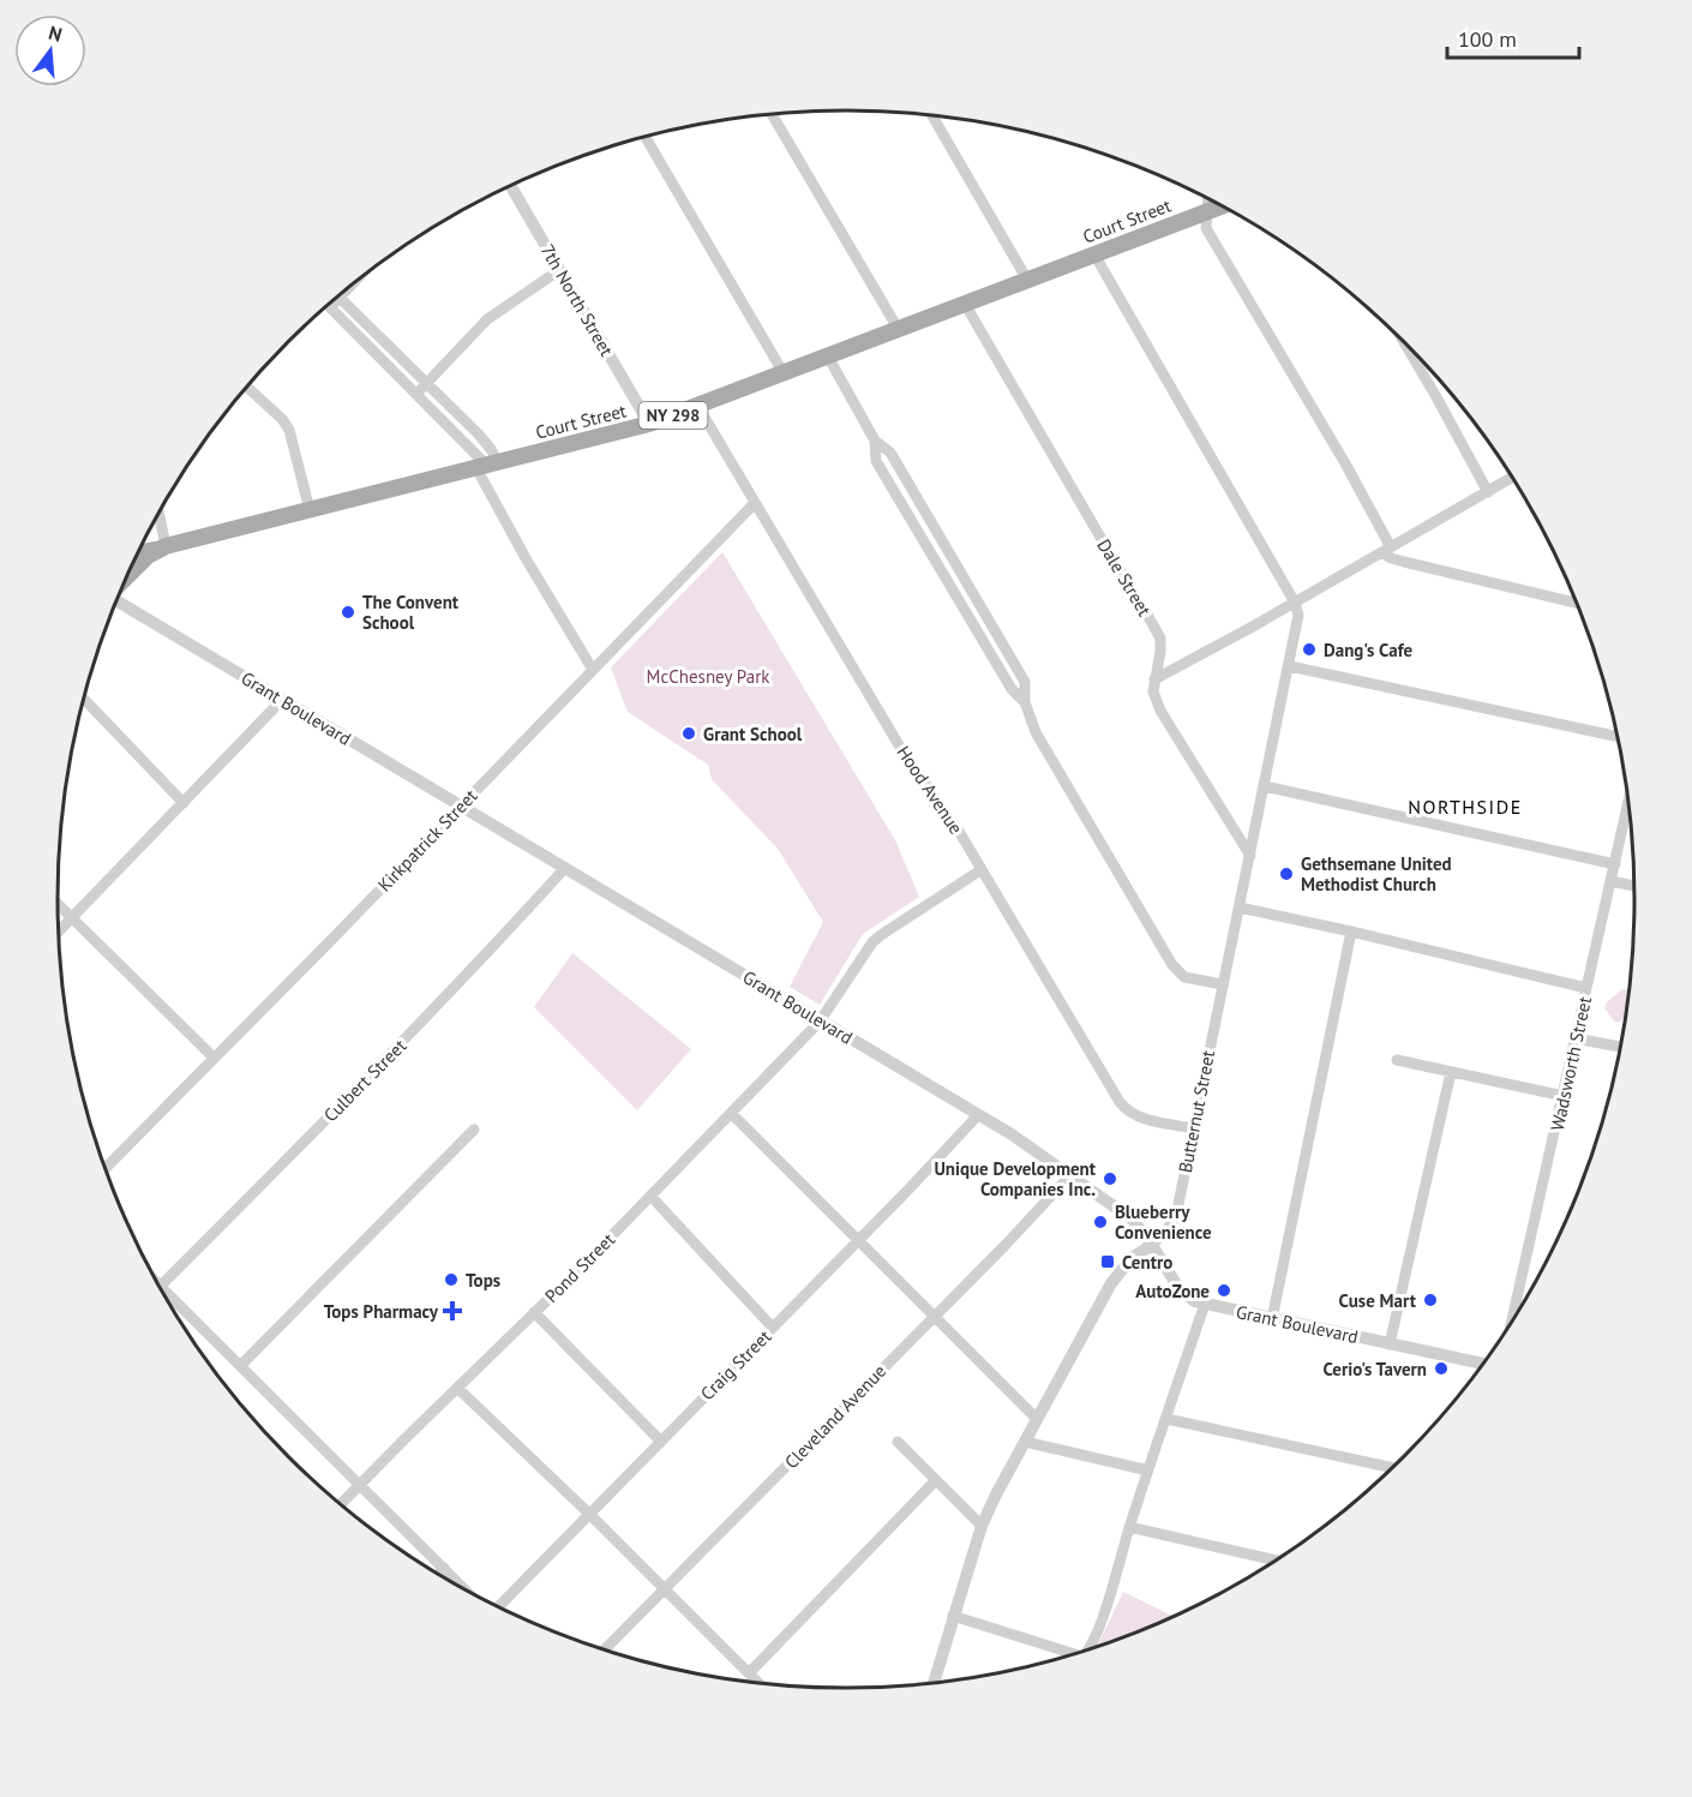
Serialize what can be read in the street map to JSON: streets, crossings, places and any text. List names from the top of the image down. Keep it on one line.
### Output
{"streets":{"main road":["Court Street","NY 298"],"street":["7th North Street","Dale Street","Grant Boulevard","Hood Avenue","Kirkpatrick Street","Wadsworth Street","Culbert Street","Butternut Street","Pond Street","Craig Street","Cleveland Avenue"]},"crossings":[["Court Street","7th North Street"],["Court Street","Dale Street"],["Court Street","Hood Avenue"],["Dale Street","Butternut Street"],["Grant Boulevard","Kirkpatrick Street"],["Grant Boulevard","Culbert Street"],["Grant Boulevard","Butternut Street"],["Grant Boulevard","Pond Street"],["Grant Boulevard","Craig Street"],["Grant Boulevard","Cleveland Avenue"],["Hood Avenue","Kirkpatrick Street"],["Hood Avenue","Butternut Street"],["Hood Avenue","Pond Street"]],"districts":["NORTHSIDE"],"parks":["McChesney Park"],"places":{"other":["The Convent School","Dang's Cafe","Grant School","Gethsemane United Methodist Church","Unique Development Companies Inc.","Blueberry Convenience","Tops","AutoZone","Cuse Mart","Cerio's Tavern"],"transit":["Centro"],"health":["Tops Pharmacy"]},"scale_bar":"100 m","north":"top"}
